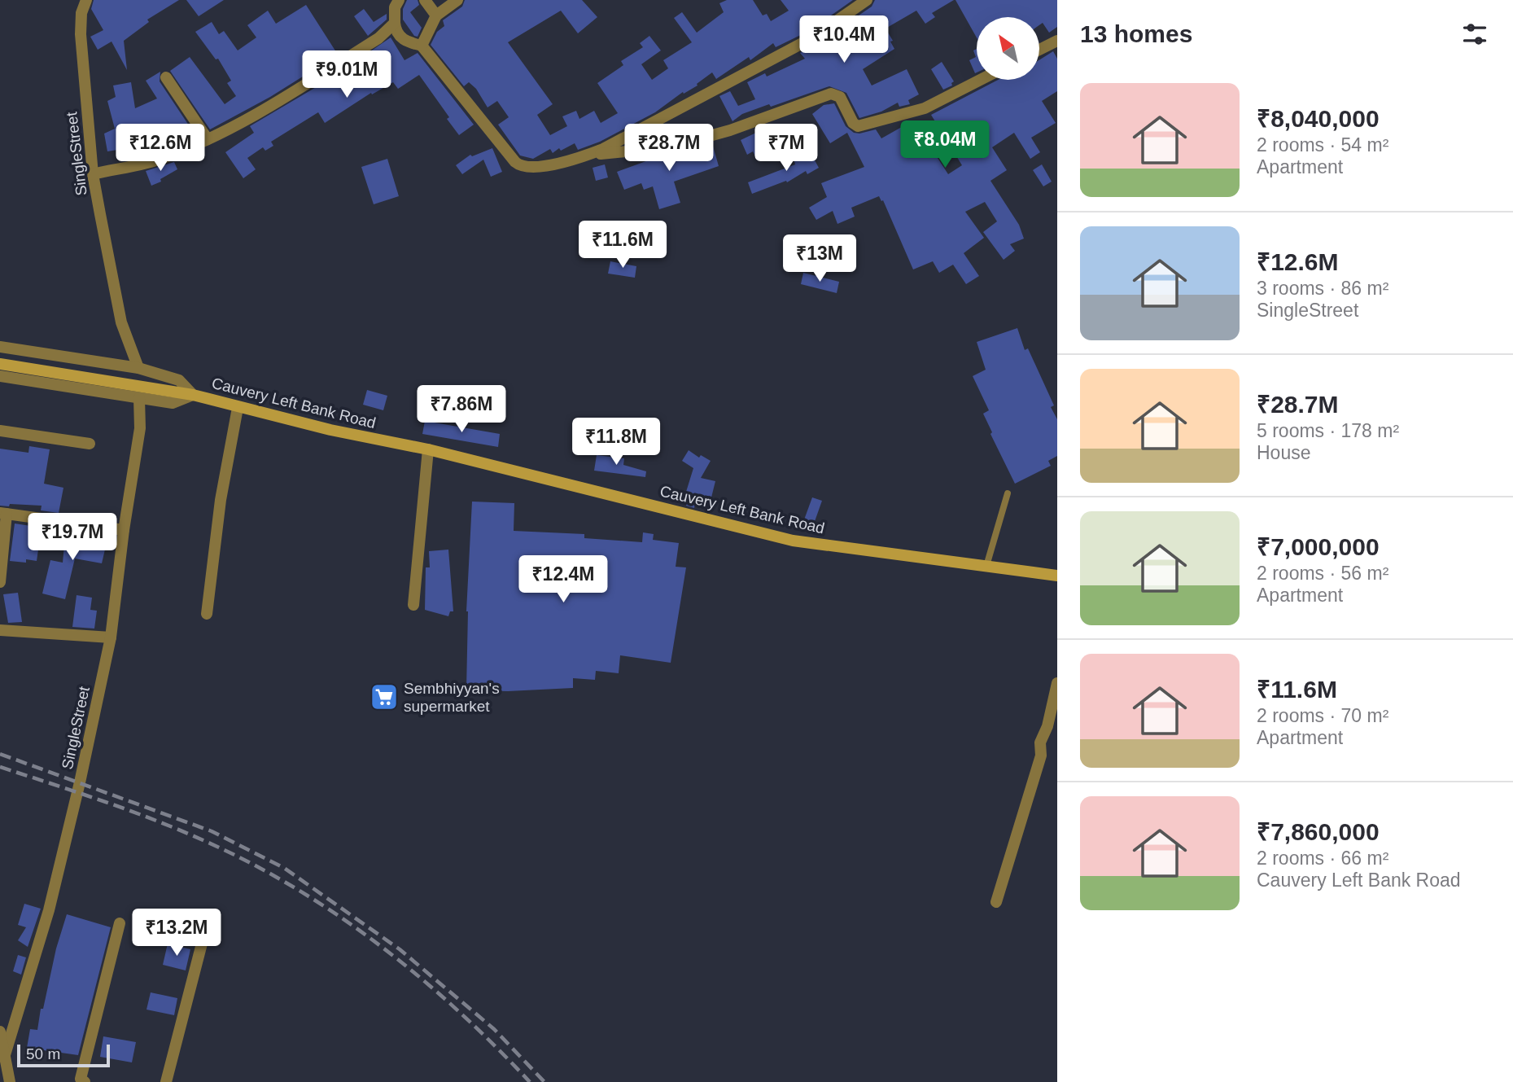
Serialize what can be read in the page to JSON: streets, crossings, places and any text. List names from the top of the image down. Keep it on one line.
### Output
{"streets":{"main road":["Cauvery Left Bank Road"],"street":["SingleStreet"]},"places":{"supermarket":["Sembhiyyan's supermarket"]},"scale_bar":"50 m","north":"top left","page":{"heading":"13 homes","price":["₹10.4M","₹9.01M","₹8.04M","₹12.6M","₹28.7M","₹7M","₹11.6M","₹13M","₹7.86M","₹11.8M","₹19.7M","₹12.4M","₹13.2M"],"list":[{"name":"₹8,040,000","note":"2 rooms · 54 m² · Apartment"},{"name":"₹12.6M","note":"3 rooms · 86 m² · SingleStreet"},{"name":"₹28.7M","note":"5 rooms · 178 m² · House"},{"name":"₹7,000,000","note":"2 rooms · 56 m² · Apartment"},{"name":"₹11.6M","note":"2 rooms · 70 m² · Apartment"},{"name":"₹7,860,000","note":"2 rooms · 66 m² · Cauvery Left Bank Road"}],"scale":"50 m"}}
